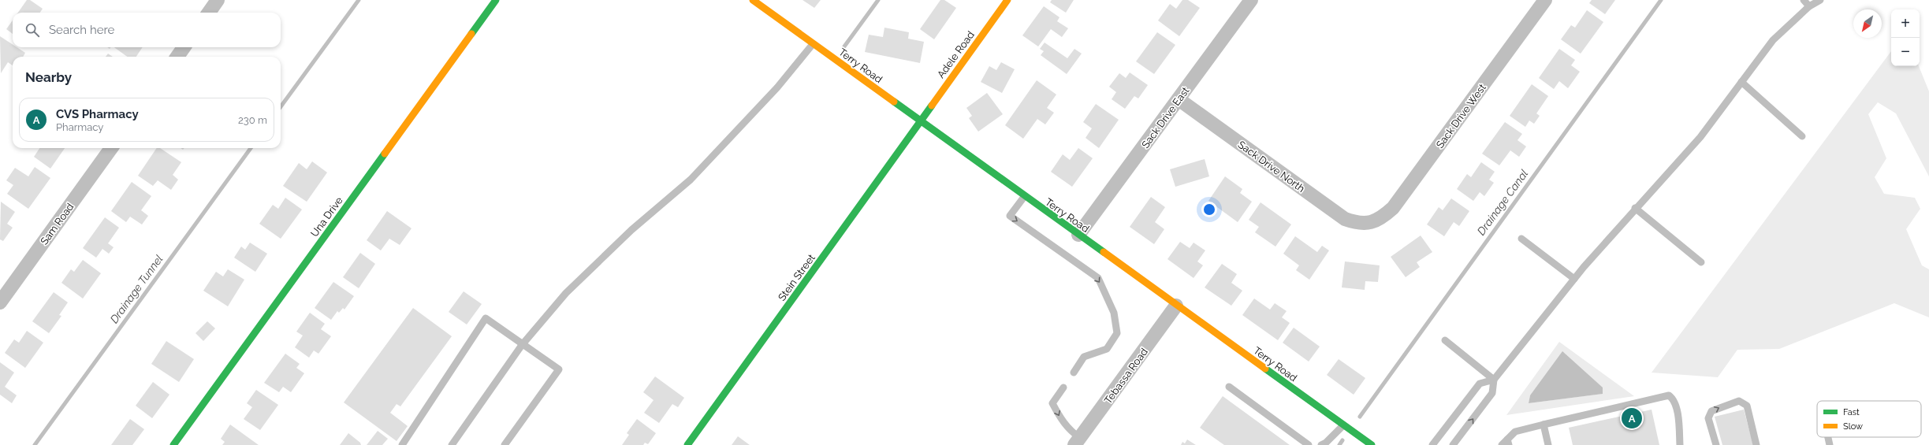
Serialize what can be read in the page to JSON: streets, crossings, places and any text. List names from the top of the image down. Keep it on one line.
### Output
{"streets":{"street":["Adele Road","Terry Road","Sack Drive West","Sack Drive East","Sack Drive North","Una Drive","Sam Road","Stein Street","Tebassa Road"]},"crossings":[["Adele Road","Terry Road"],["Adele Road","Stein Street"],["Terry Road","Sack Drive East"],["Terry Road","Stein Street"],["Terry Road","Tebassa Road"],["Sack Drive West","Sack Drive North"],["Sack Drive East","Sack Drive North"]],"water":["Drainage Canal","Drainage Tunnel"],"legend":["Fast","Slow"],"north":"bottom left","page":{"map_buttons":["+","−"],"search":"Search here","heading":"Nearby","list":[{"mark":"A","name":"CVS Pharmacy","note":"Pharmacy","value":"230 m"}],"pins":"A"}}
